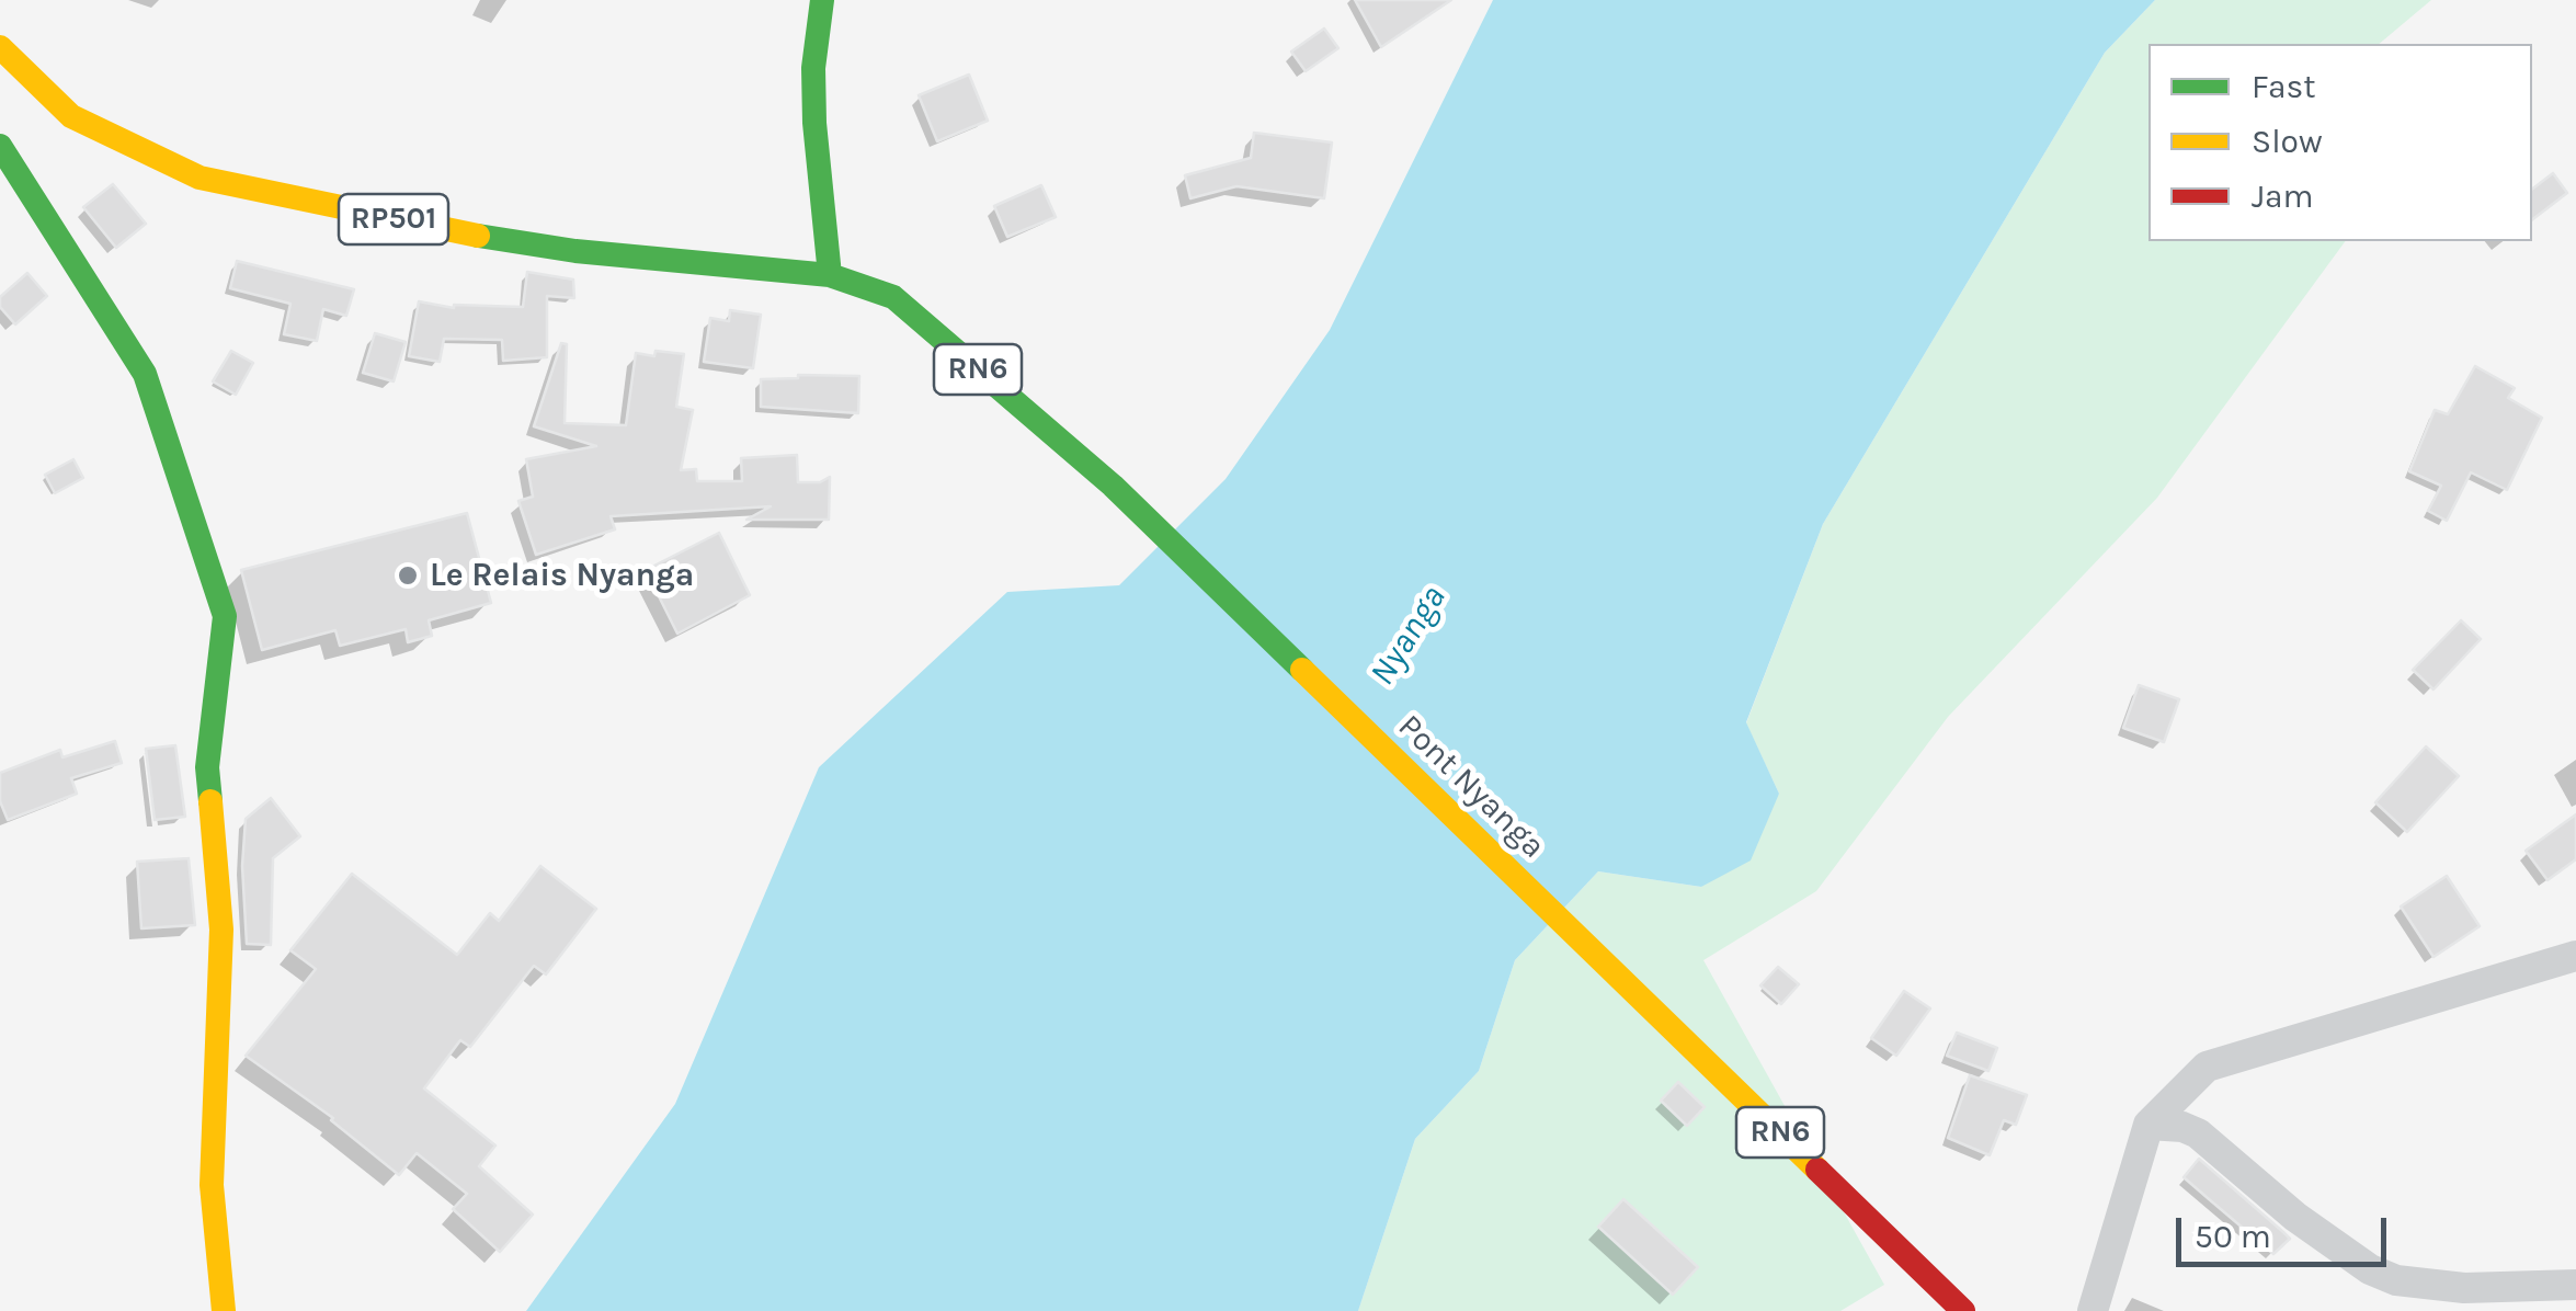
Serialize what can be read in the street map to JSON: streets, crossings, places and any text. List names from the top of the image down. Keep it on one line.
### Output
{"streets":{"main road":["RP501","RN6","Pont Nyanga"]},"crossings":[["RP501","Pont Nyanga"]],"water":["Nyanga"],"places":["Le Relais Nyanga"],"legend":["Fast","Slow","Jam"],"scale_bar":"50 m"}
